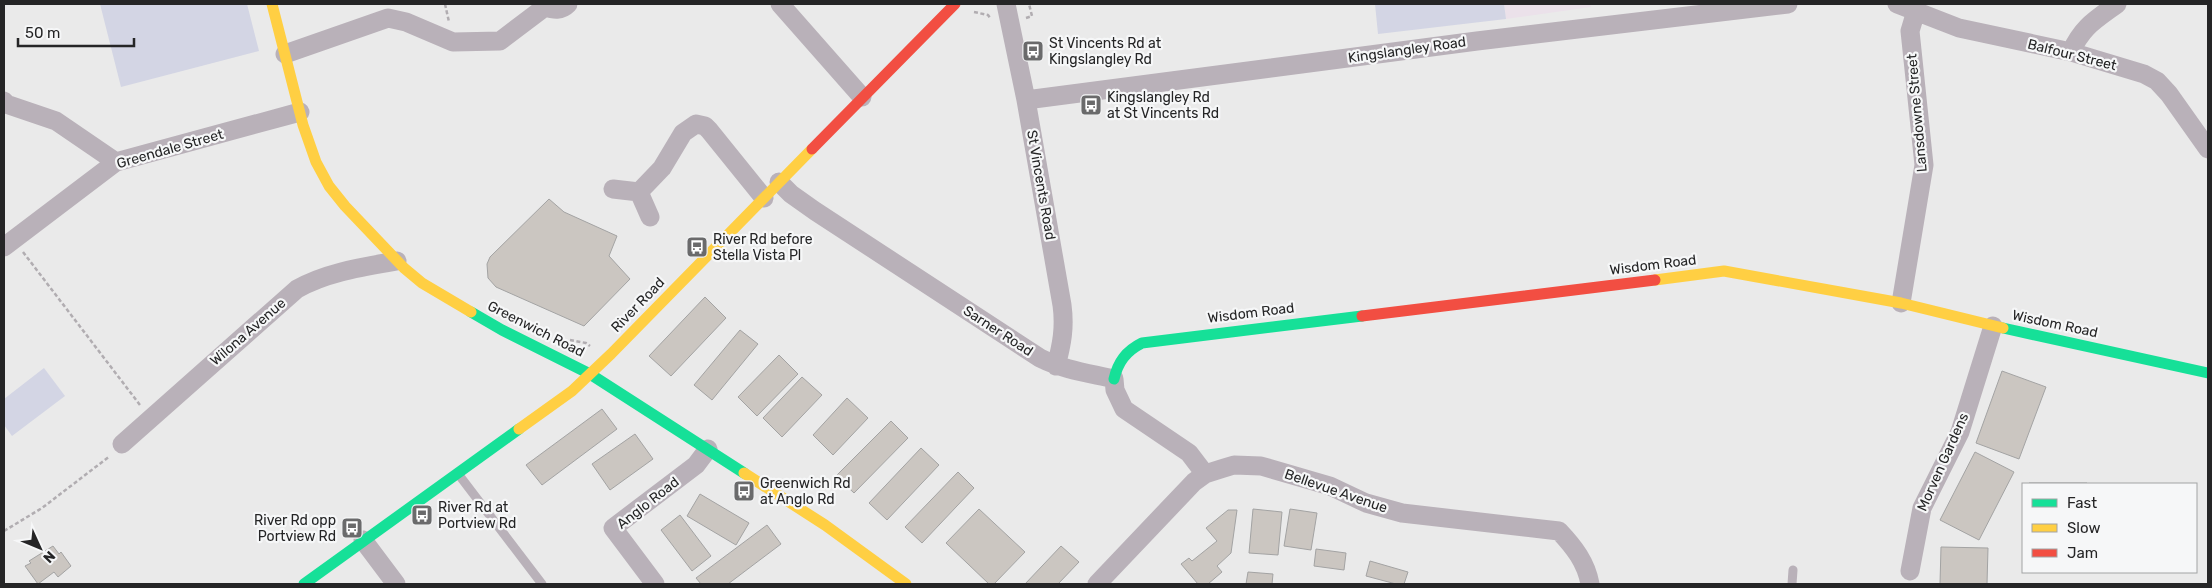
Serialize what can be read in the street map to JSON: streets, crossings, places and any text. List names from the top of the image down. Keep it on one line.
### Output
{"streets":{"street":["Kingslangley Road","Balfour Street","Lansdowne Street","Greendale Street","St Vincents Road","Wisdom Road","River Road","Greenwich Road","Sarner Road","Wilona Avenue","Morven Gardens","Bellevue Avenue","Anglo Road"]},"crossings":[["Kingslangley Road","St Vincents Road"],["Balfour Street","Lansdowne Street"],["Lansdowne Street","Wisdom Road"],["Greendale Street","Greenwich Road"],["St Vincents Road","Sarner Road"],["Wisdom Road","Sarner Road"],["Wisdom Road","Morven Gardens"],["River Road","Greenwich Road"],["River Road","Sarner Road"],["Greenwich Road","Wilona Avenue"],["Greenwich Road","Anglo Road"]],"places":{"bus stop":["St Vincents Rd at Kingslangley Rd","Kingslangley Rd at St Vincents Rd","River Rd before Stella Vista Pl","Greenwich Rd at Anglo Rd","River Rd at Portview Rd","River Rd opp Portview Rd"]},"legend":["Fast","Slow","Jam"],"scale_bar":"50 m","north":"bottom right"}
